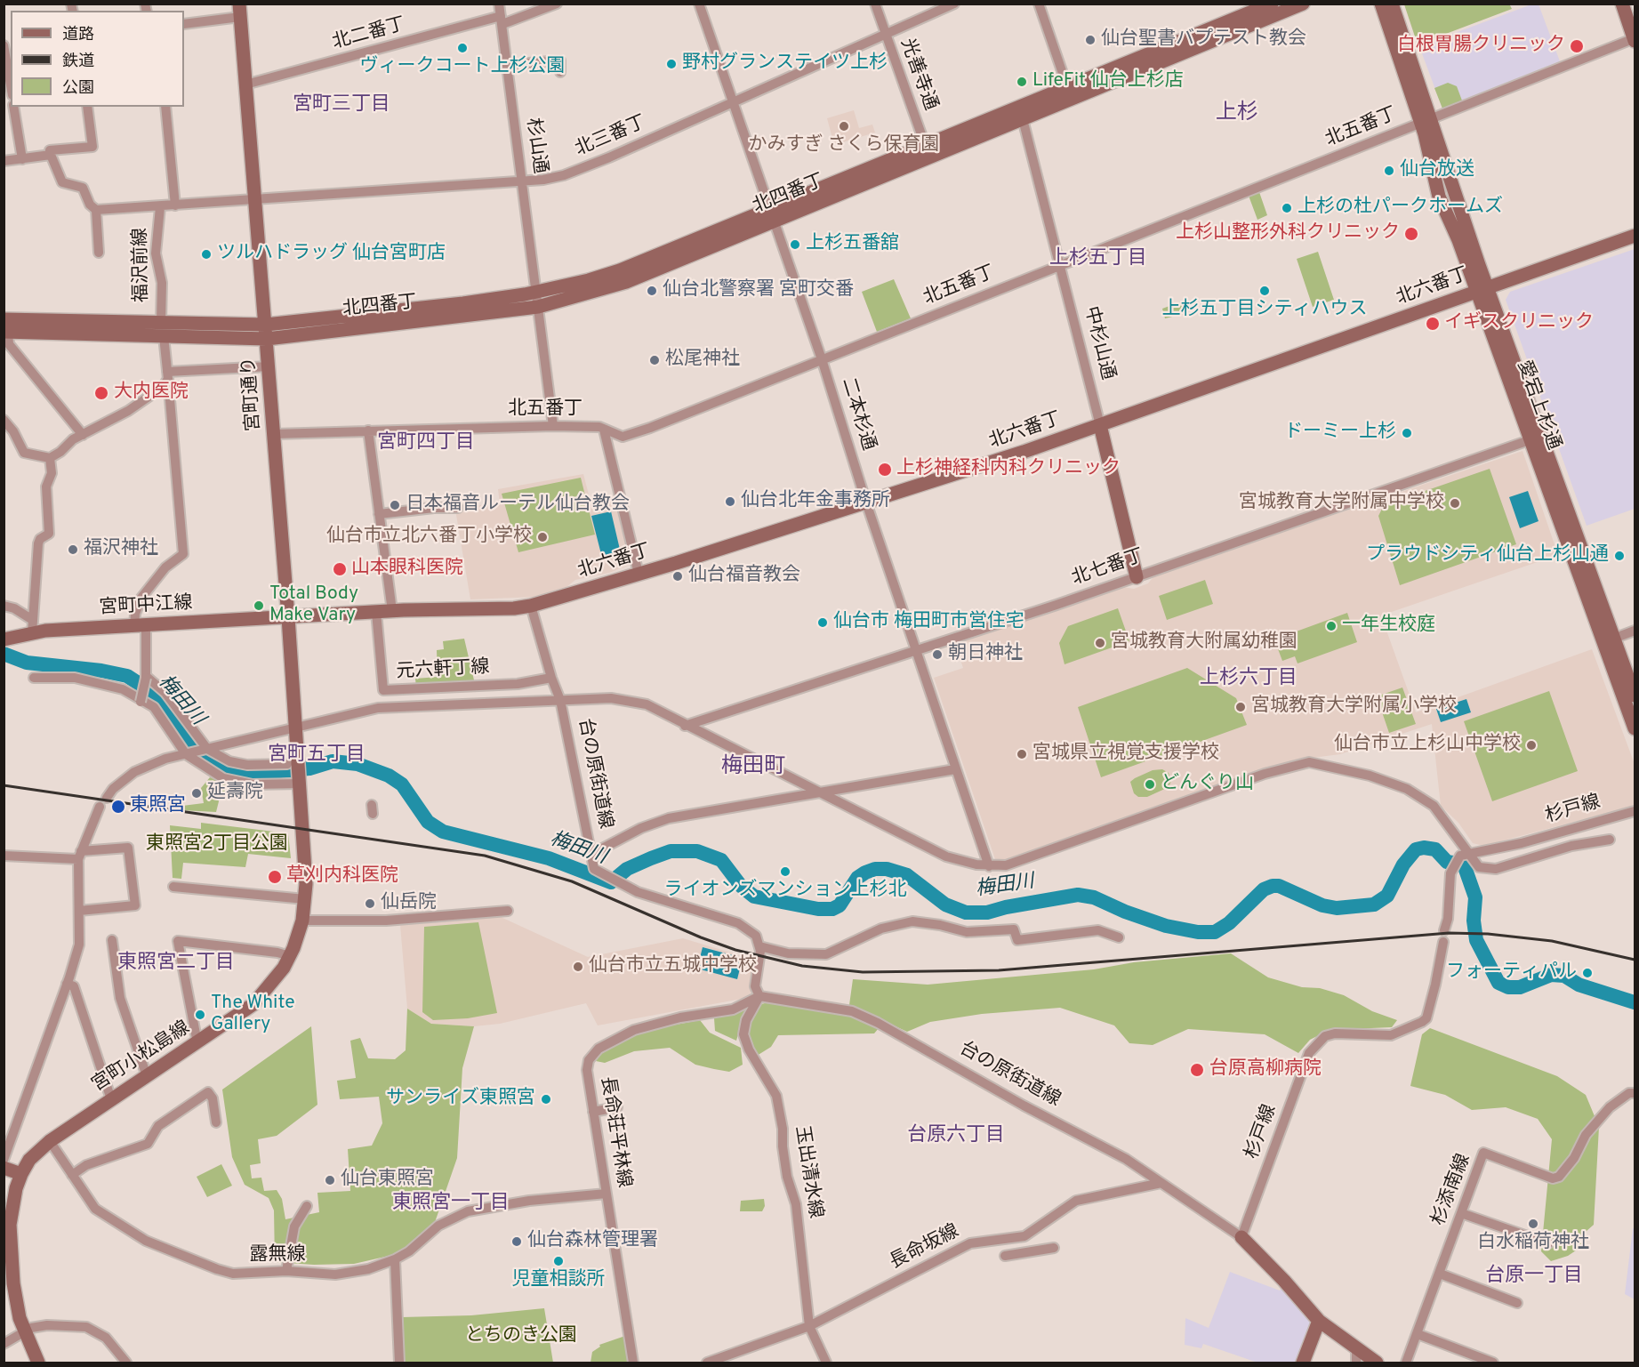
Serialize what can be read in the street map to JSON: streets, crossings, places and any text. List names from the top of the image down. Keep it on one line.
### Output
{"streets":{"street":["北二番丁","光善寺通","北五番丁","北三番丁","杉山通","北四番丁","福沢前線","北六番丁","中杉山通","宮町通り","愛宕上杉通","二本杉通","北七番丁","宮町中江線","元六軒丁線","台の原街道線","杉戸線","宮町小松島線","長命荘平林線","玉出清水線","杉添南線","長命坂線","露無線"]},"crossings":[["北二番丁","杉山通"],["北二番丁","宮町通り"],["光善寺通","北三番丁"],["光善寺通","北四番丁"],["北五番丁","杉山通"],["北五番丁","中杉山通"],["北五番丁","宮町通り"],["北五番丁","愛宕上杉通"],["北五番丁","二本杉通"],["北三番丁","杉山通"],["北三番丁","福沢前線"],["北三番丁","宮町通り"],["北三番丁","二本杉通"],["杉山通","北四番丁"],["北四番丁","福沢前線"],["北四番丁","中杉山通"],["北四番丁","宮町通り"],["北四番丁","二本杉通"],["福沢前線","宮町中江線"],["北六番丁","中杉山通"],["北六番丁","宮町通り"],["北六番丁","愛宕上杉通"],["北六番丁","二本杉通"],["北六番丁","宮町中江線"],["北六番丁","元六軒丁線"],["北六番丁","台の原街道線"],["中杉山通","北七番丁"],["宮町通り","宮町中江線"],["宮町通り","宮町小松島線"],["愛宕上杉通","北七番丁"],["二本杉通","北七番丁"],["元六軒丁線","台の原街道線"],["台の原街道線","杉戸線"],["台の原街道線","長命荘平林線"],["台の原街道線","玉出清水線"],["台の原街道線","長命坂線"],["宮町小松島線","露無線"],["長命荘平林線","玉出清水線"],["長命荘平林線","露無線"],["玉出清水線","長命坂線"]],"districts":["宮町三丁目","上杉","上杉五丁目","宮町四丁目","上杉六丁目","宮町五丁目","梅田町","東照宮二丁目","台原六丁目","東照宮一丁目","台原一丁目"],"water":["梅田川"],"parks":["東照宮2丁目公園","とちのき公園"],"places":["仙台聖書バプテスト教会","白根胃腸クリニック","ヴィークコート上杉公園","野村グランステイツ上杉","LifeFit 仙台上杉店","かみすぎ さくら保育園","仙台放送","上杉の杜パークホームズ","上杉山整形外科クリニック","上杉五番舘","ツルハドラッグ 仙台宮町店","仙台北警察署 宮町交番","上杉五丁目シティハウス","イギスクリニック","松尾神社","大内医院","ドーミー上杉","上杉神経科内科クリニック","仙台北年金事務所","宮城教育大学附属中学校","日本福音ルーテル仙台教会","仙台市立北六番丁小学校","福沢神社","プラウドシティ仙台上杉山通","山本眼科医院","仙台福音教会","Total Body Make Vary","仙台市 梅田町市営住宅","一年生校庭","宮城教育大附属幼稚園","朝日神社","宮城教育大学附属小学校","仙台市立上杉山中学校","宮城県立視覚支援学校","どんぐり山","延壽院","東照宮","ライオンズマンション上杉北","草刈内科医院","仙岳院","仙台市立五城中学校","フォーティパル","The White Gallery","台原高柳病院","サンライズ東照宮","仙台東照宮","白水稲荷神社","仙台森林管理署","児童相談所"],"legend":["道路","鉄道","公園"]}
